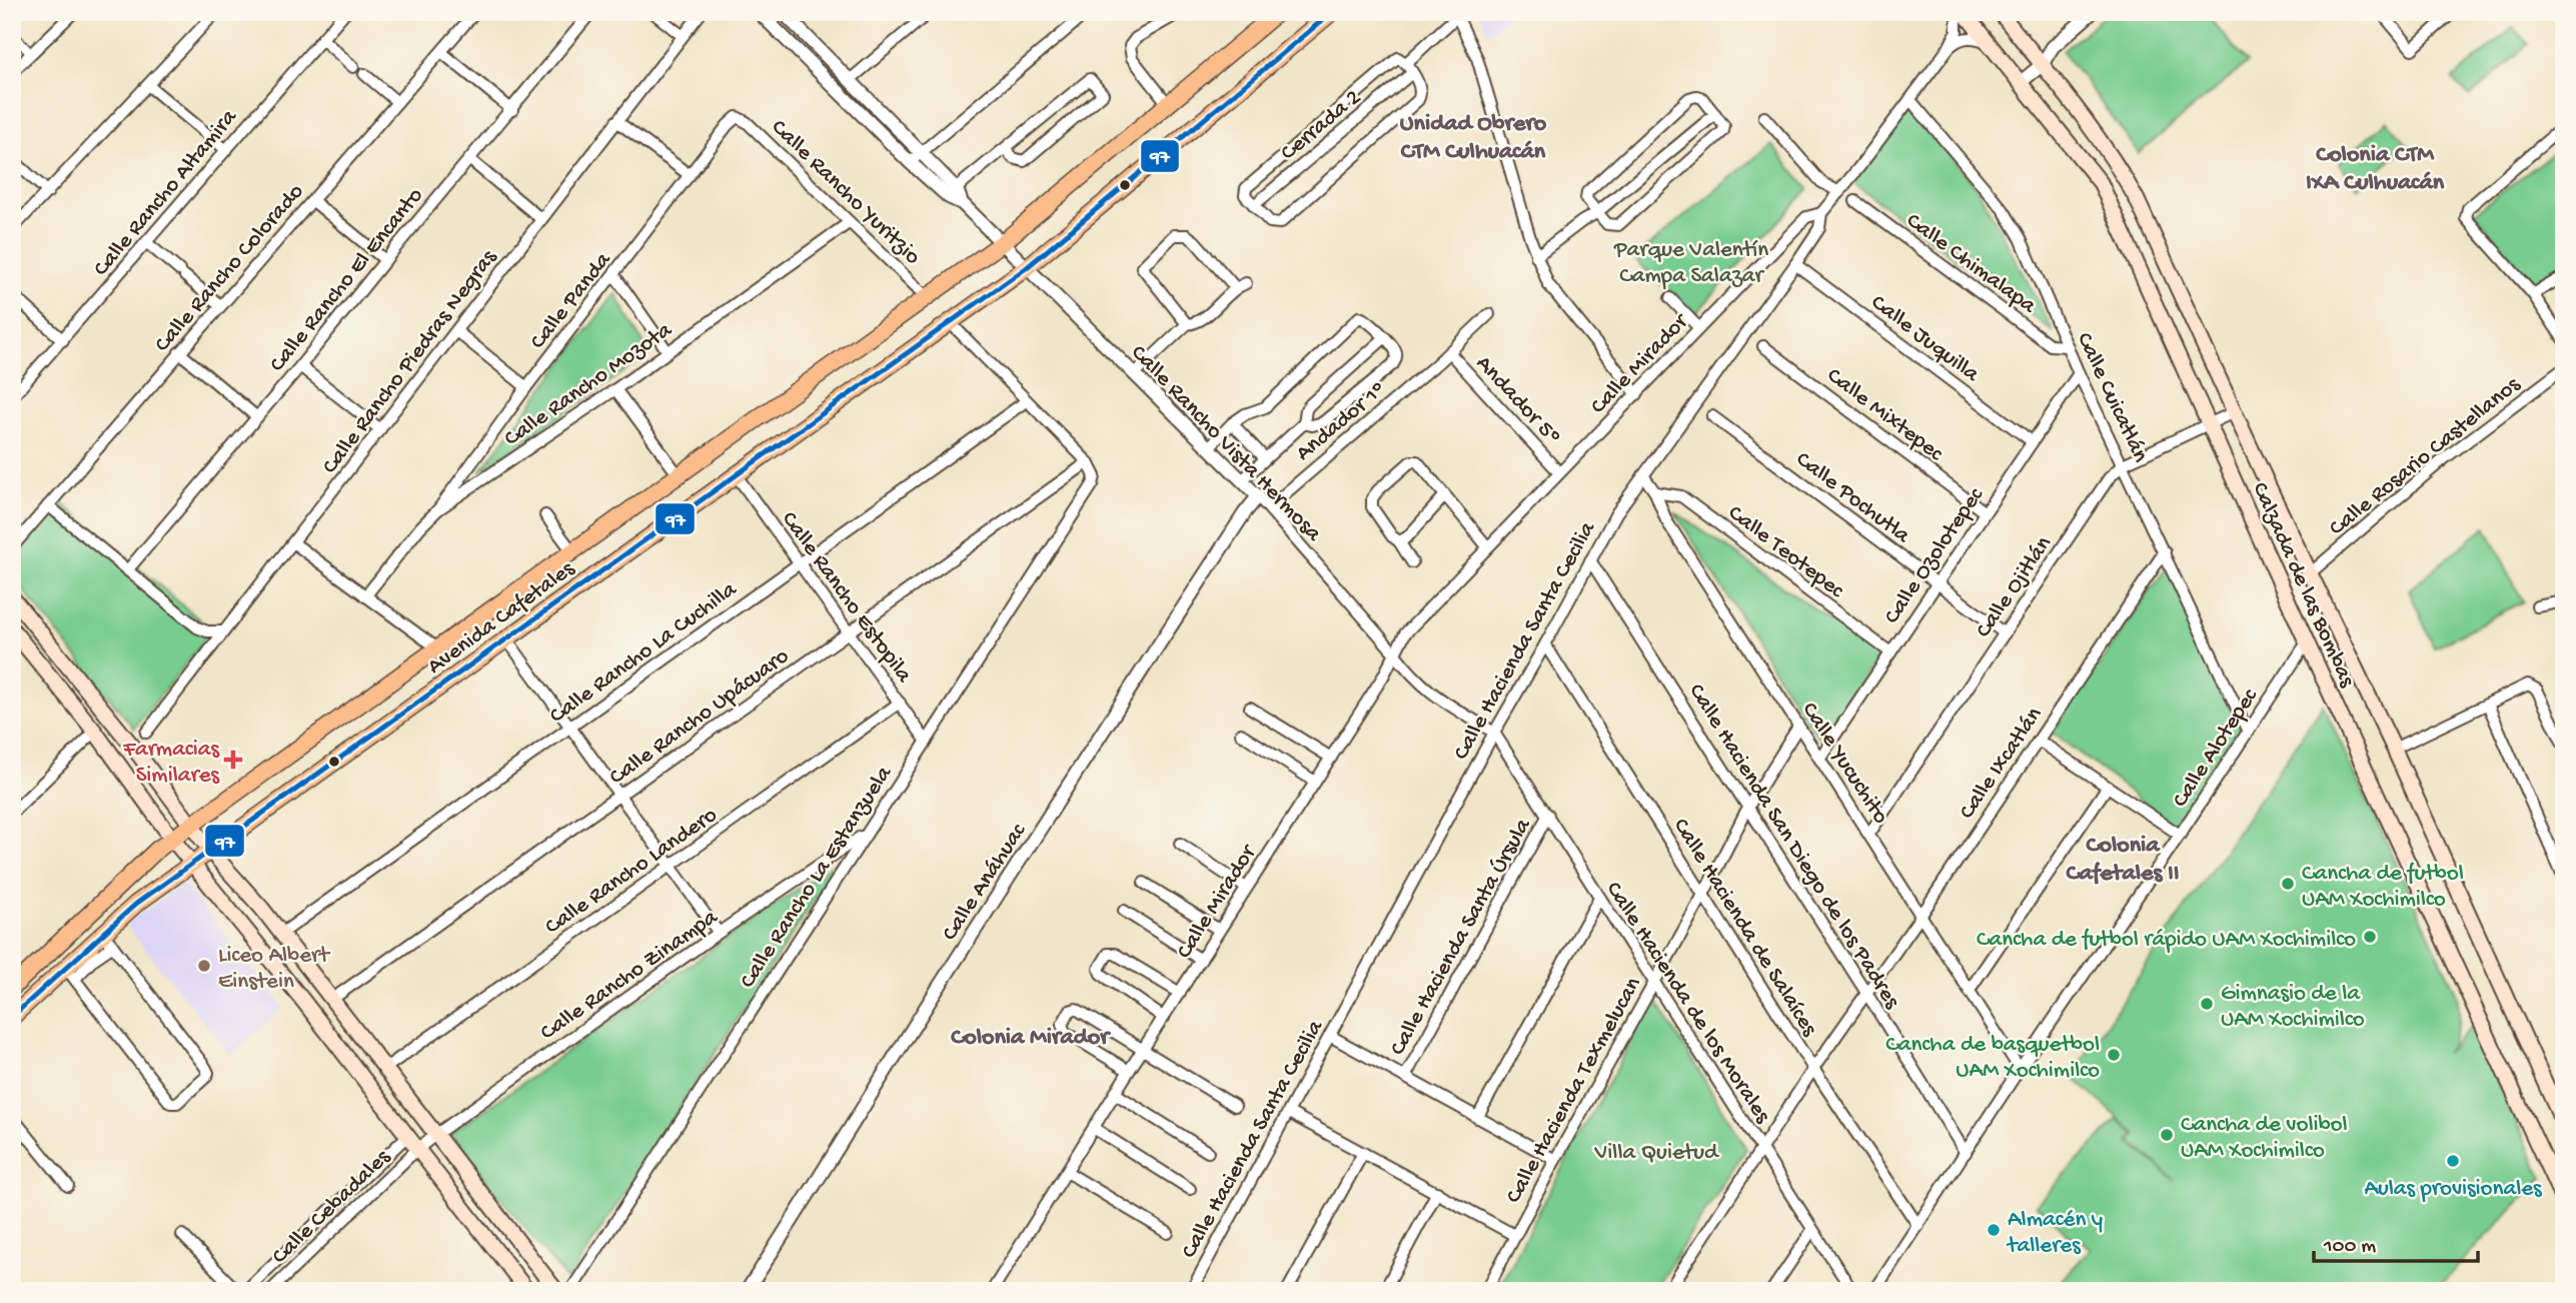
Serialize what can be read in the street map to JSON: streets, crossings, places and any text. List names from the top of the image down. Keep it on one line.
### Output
{"streets":{"main road":["Calzada de las Bombas","Avenida Cafetales"],"street":["Cerrada 2","Calle Rancho Yuritzio","Calle Rancho Altamira","Calle Chimalapa","Calle Rancho Colorado","Calle Rancho El Encanto","Calle Panda","Calle Juquilla","Calle Rancho Piedras Negras","Calle Mirador","Calle Rancho Mozota","Calle Cuicatlán","Andador 5º","Calle Mixtepec","Andador 1º","Calle Rancho Vista Hermosa","Calle Rosario Castellanos","Calle Pochutla","Calle Teotepec","Calle Ozolotepec","Calle Ojitlán","Calle Rancho Estopila","Calle Hacienda Santa Cecilia","Calle Rancho La Cuchilla","Calle Rancho Upácuaro","Calle Alotepec","Calle Yucuchito","Calle Ixcatlán","Calle Hacienda San Diego de los Padres","Calle Rancho Landero","Calle Rancho La Estanzuela","Calle Anáhuac","Calle Hacienda de Salaíces","Calle Hacienda Santa Úrsula","Calle Rancho Zinampa","Calle Hacienda de los Morales","Calle Hacienda Texmelucan","Calle Cebadales"]},"crossings":[["Calle Rancho Yuritzio","Calle Panda"],["Calle Rancho Yuritzio","Calle Rancho Mozota"],["Calle Rancho Yuritzio","Avenida Cafetales"],["Calle Chimalapa","Calle Cuicatlán"],["Calle Panda","Calle Rancho Mozota"],["Calle Juquilla","Calle Ozolotepec"],["Calle Juquilla","Calle Hacienda Santa Cecilia"],["Calle Mirador","Andador 5º"],["Calle Mirador","Calle Rancho Vista Hermosa"],["Calle Mirador","Calle Hacienda Santa Cecilia"],["Calle Cuicatlán","Calle Ozolotepec"],["Calle Cuicatlán","Calle Ojitlán"],["Calle Cuicatlán","Calle Hacienda Santa Cecilia"],["Calle Cuicatlán","Calle Alotepec"],["Calle Cuicatlán","Calle Ixcatlán"],["Andador 5º","Andador 1º"],["Calle Mixtepec","Calle Ozolotepec"],["Andador 1º","Calle Rancho Vista Hermosa"],["Calle Rancho Vista Hermosa","Avenida Cafetales"],["Calle Rancho Vista Hermosa","Calle Hacienda Santa Cecilia"],["Calle Rancho Vista Hermosa","Calle Anáhuac"],["Calle Rancho Vista Hermosa","Calle Hacienda de los Morales"],["Calle Rosario Castellanos","Calzada de las Bombas"],["Calle Pochutla","Calle Ozolotepec"],["Calle Pochutla","Calle Ojitlán"],["Calle Teotepec","Calle Ozolotepec"],["Calle Teotepec","Calle Yucuchito"],["Calle Ozolotepec","Calle Yucuchito"],["Calzada de las Bombas","Calle Ojitlán"],["Calzada de las Bombas","Calle Alotepec"],["Calle Ojitlán","Calle Yucuchito"],["Calle Rancho Estopila","Avenida Cafetales"],["Calle Rancho Estopila","Calle Rancho La Cuchilla"],["Calle Rancho Estopila","Calle Rancho Upácuaro"],["Calle Rancho Estopila","Calle Rancho Landero"],["Calle Rancho Estopila","Calle Rancho La Estanzuela"],["Calle Hacienda Santa Cecilia","Calle Yucuchito"],["Calle Hacienda Santa Cecilia","Calle Hacienda San Diego de los Padres"],["Calle Hacienda Santa Cecilia","Calle Hacienda de Salaíces"],["Calle Hacienda Santa Cecilia","Calle Hacienda de los Morales"],["Calle Rancho Upácuaro","Calle Rancho La Estanzuela"],["Calle Alotepec","Calle Yucuchito"],["Calle Alotepec","Calle Hacienda San Diego de los Padres"],["Calle Alotepec","Calle Hacienda de Salaíces"],["Calle Yucuchito","Calle Ixcatlán"],["Calle Yucuchito","Calle Hacienda Texmelucan"],["Calle Ixcatlán","Calle Hacienda San Diego de los Padres"],["Calle Ixcatlán","Calle Hacienda de Salaíces"],["Calle Ixcatlán","Calle Hacienda de los Morales"],["Calle Hacienda San Diego de los Padres","Calle Hacienda Texmelucan"],["Calle Rancho La Estanzuela","Calle Rancho Zinampa"],["Calle Hacienda de Salaíces","Calle Hacienda Texmelucan"],["Calle Hacienda Santa Úrsula","Calle Hacienda de los Morales"],["Calle Rancho Zinampa","Calle Cebadales"],["Calle Hacienda de los Morales","Calle Hacienda Texmelucan"]],"districts":["Unidad Obrero CTM Culhuacán","Colonia CTM IXA Culhuacán","Colonia Cafetales II","Colonia Mirador"],"parks":["Parque Valentín Campa Salazar","Villa Quietud"],"places":{"health":["Farmacias Similares"],"other":["Cancha de futbol UAM Xochimilco","Cancha de futbol rápido UAM Xochimilco","Liceo Albert Einstein","Gimnasio de la UAM Xochimilco","Cancha de basquetbol UAM Xochimilco","Cancha de volibol UAM Xochimilco","Aulas provisionales","Almacén y talleres"]},"lines":["transit line 97"],"scale_bar":"100 m"}
